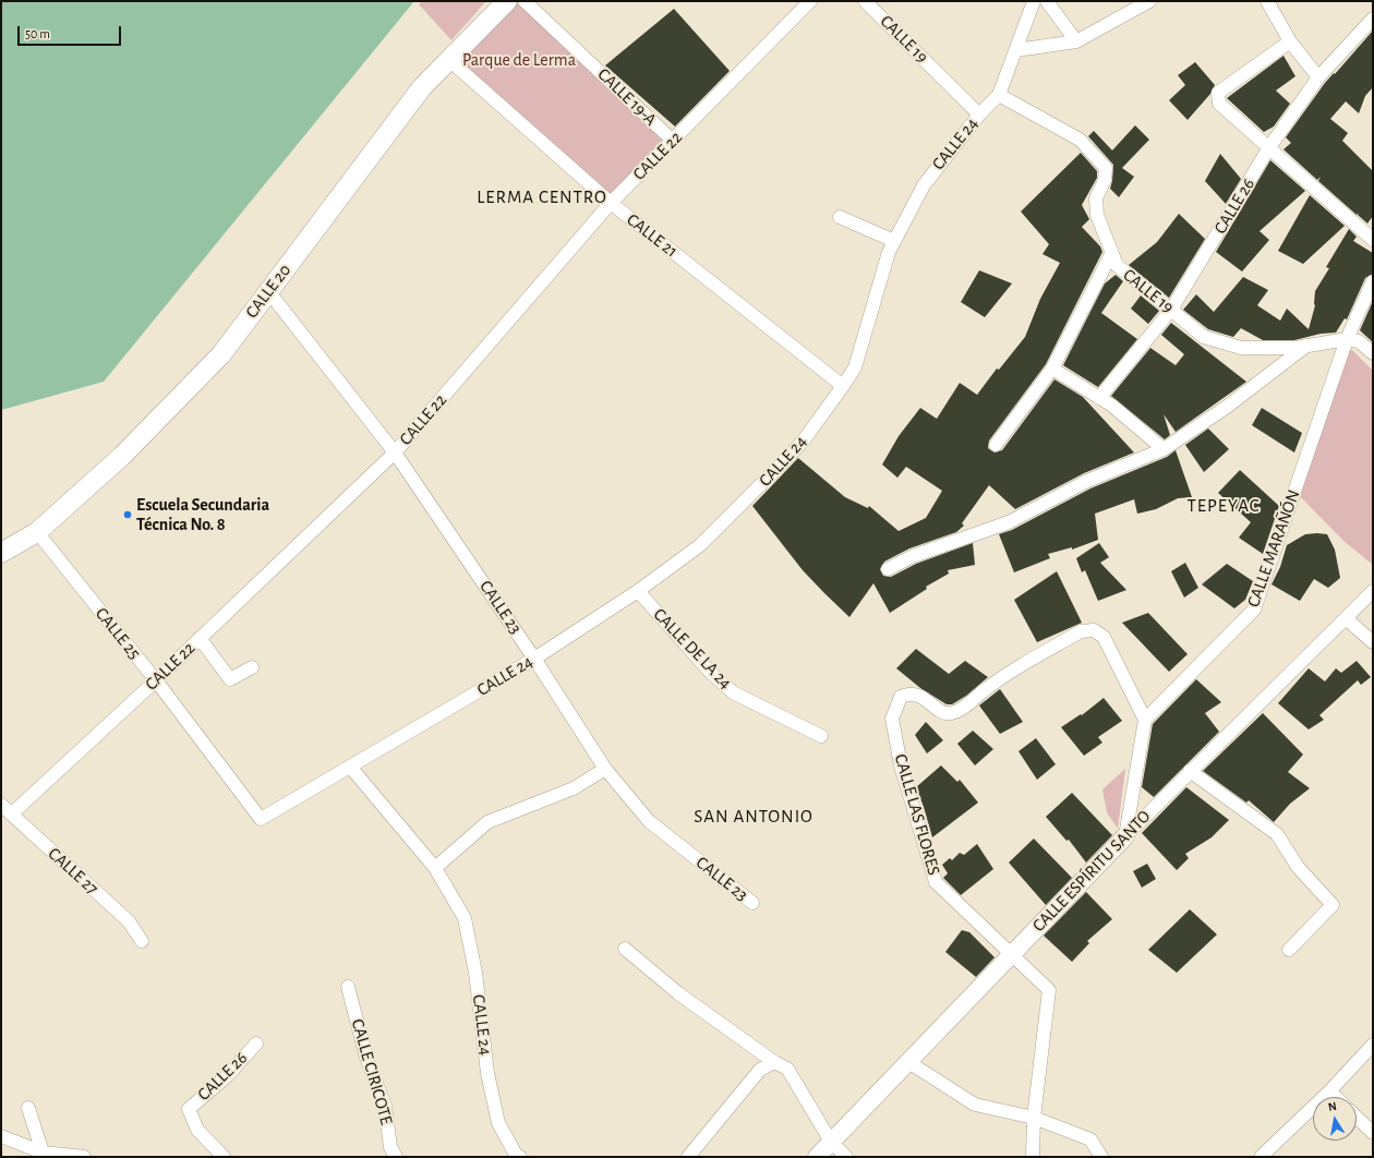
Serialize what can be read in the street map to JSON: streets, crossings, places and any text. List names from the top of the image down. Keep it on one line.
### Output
{"streets":{"main road":["CALLE 20"],"street":["CALLE 19","CALLE 19-A","CALLE 24","CALLE 22","CALLE 26","CALLE 21","CALLE MARAÑÓN","CALLE 23","CALLE 25","CALLE DE LA 24","CALLE LAS FLORES","CALLE 27","CALLE ESPÍRITU SANTO","CALLE CIRICOTE"]},"crossings":[["CALLE 19","CALLE 24"],["CALLE 19","CALLE 26"],["CALLE 19","CALLE MARAÑÓN"],["CALLE 19-A","CALLE 22"],["CALLE 24","CALLE 21"],["CALLE 24","CALLE 23"],["CALLE 24","CALLE 25"],["CALLE 24","CALLE DE LA 24"],["CALLE 22","CALLE 21"],["CALLE 22","CALLE 23"],["CALLE 22","CALLE 25"],["CALLE 22","CALLE 27"],["CALLE 21","CALLE 20"],["CALLE 20","CALLE 23"],["CALLE 20","CALLE 25"],["CALLE MARAÑÓN","CALLE LAS FLORES"],["CALLE LAS FLORES","CALLE ESPÍRITU SANTO"]],"districts":["LERMA CENTRO","TEPEYAC","SAN ANTONIO"],"parks":["Parque de Lerma"],"places":["Escuela Secundaria Técnica No. 8"],"scale_bar":"50 m","north":"top"}
